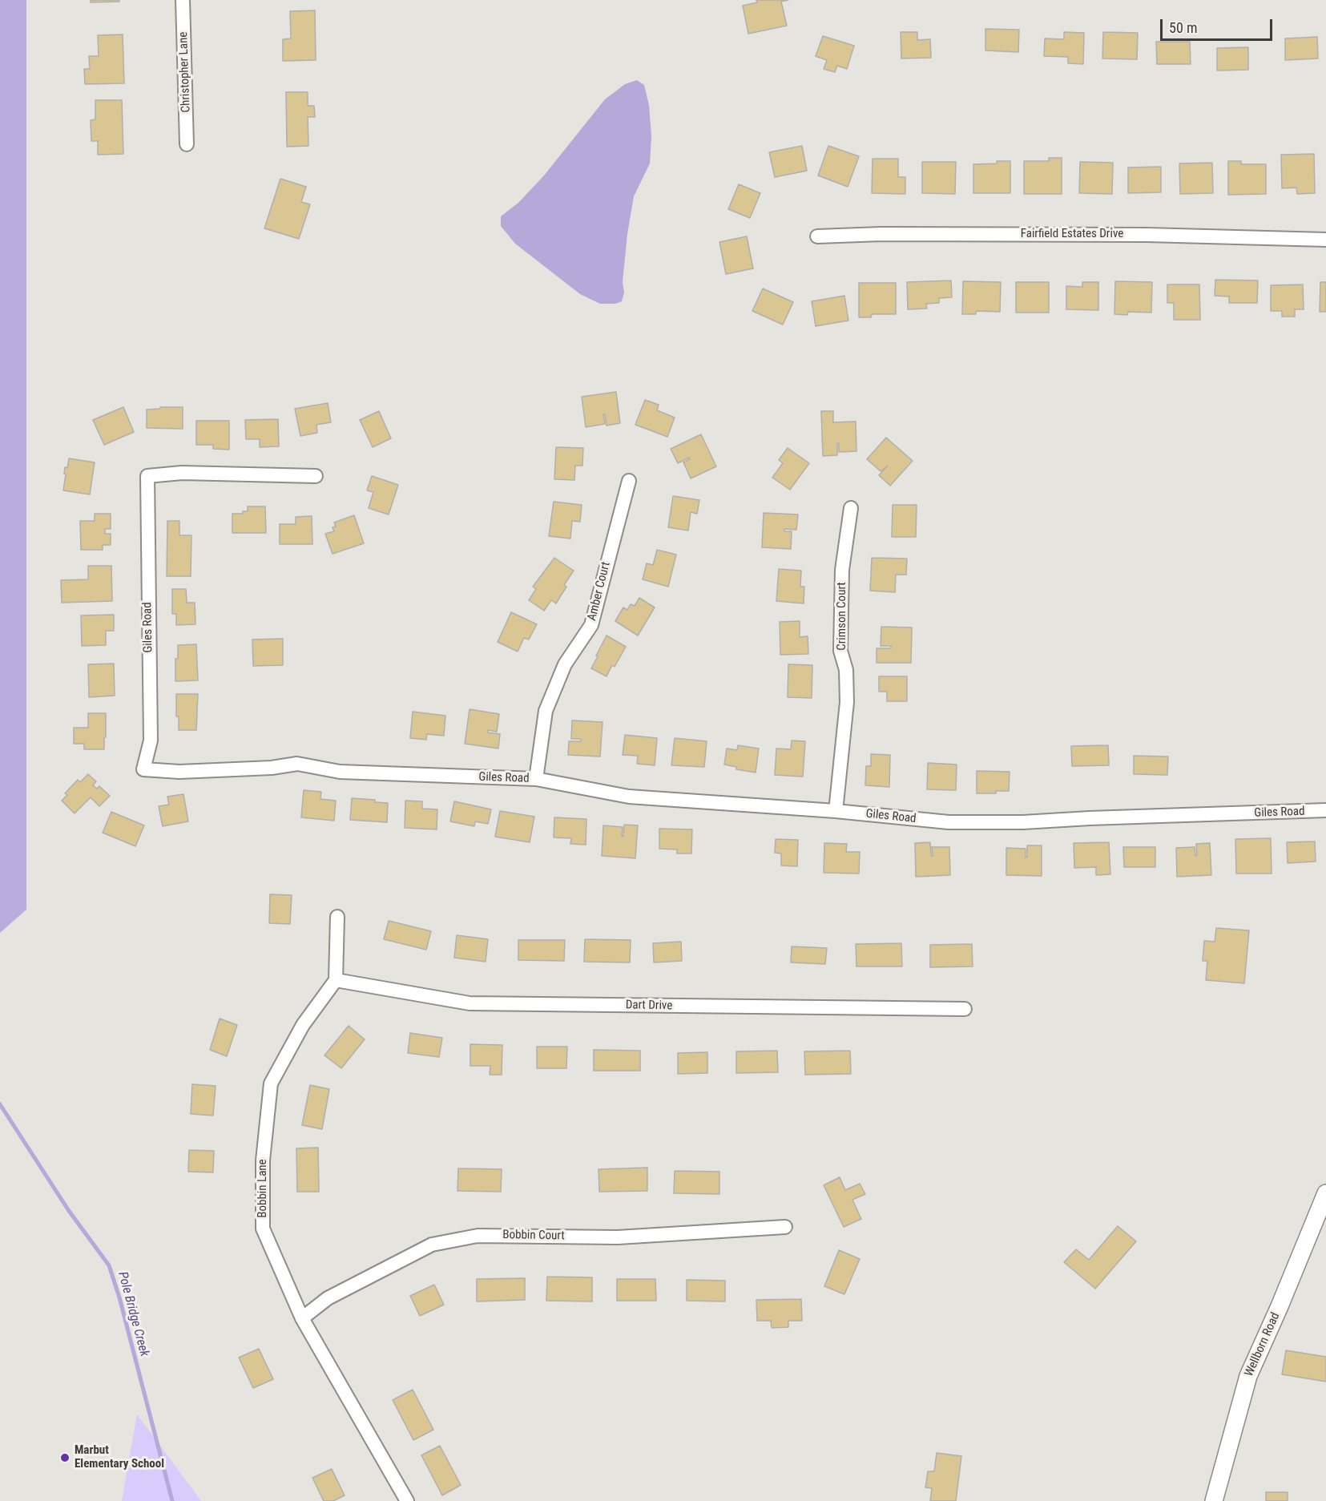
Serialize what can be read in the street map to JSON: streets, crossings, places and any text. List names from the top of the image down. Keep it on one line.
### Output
{"streets":{"street":["Christopher Lane","Fairfield Estates Drive","Amber Court","Crimson Court","Giles Road","Dart Drive","Bobbin Lane","Bobbin Court","Wellborn Road"]},"crossings":[["Amber Court","Giles Road"],["Crimson Court","Giles Road"],["Dart Drive","Bobbin Lane"],["Bobbin Lane","Bobbin Court"]],"water":["Pole Bridge Creek"],"places":["Marbut Elementary School"],"scale_bar":"50 m"}
